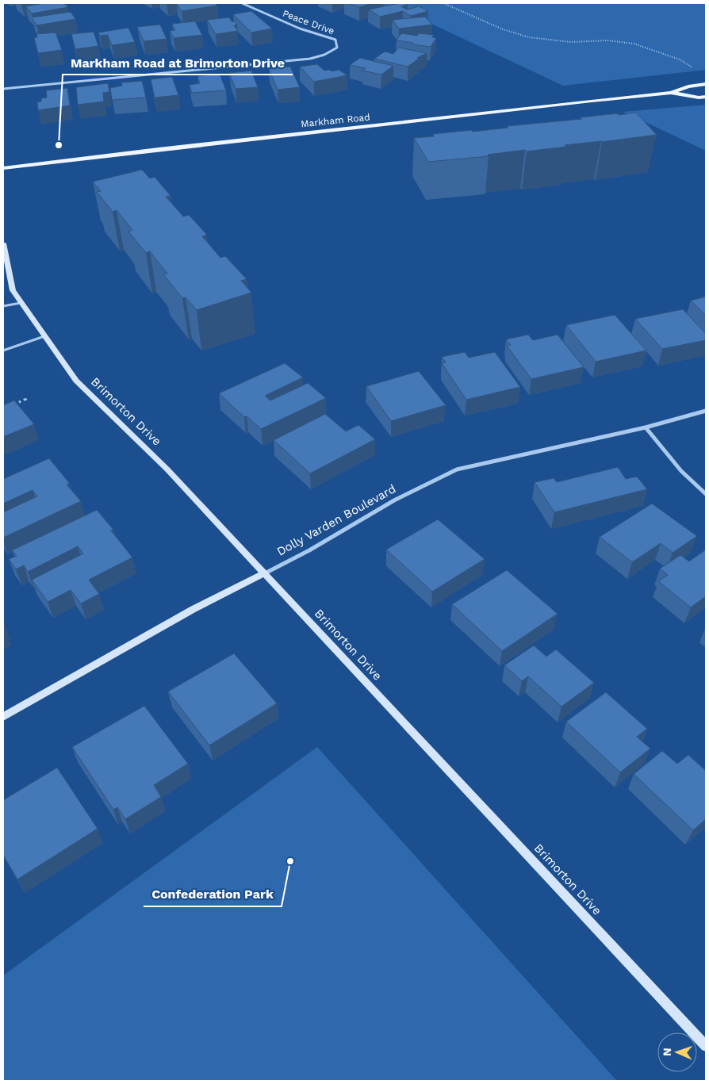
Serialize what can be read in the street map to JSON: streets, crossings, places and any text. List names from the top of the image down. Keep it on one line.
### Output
{"streets":{"main road":["Markham Road"],"street":["Peace Drive","Brimorton Drive","Dolly Varden Boulevard"]},"crossings":[["Brimorton Drive","Dolly Varden Boulevard"]],"places":["Markham Road at Brimorton Drive","Confederation Park"],"north":"left"}
